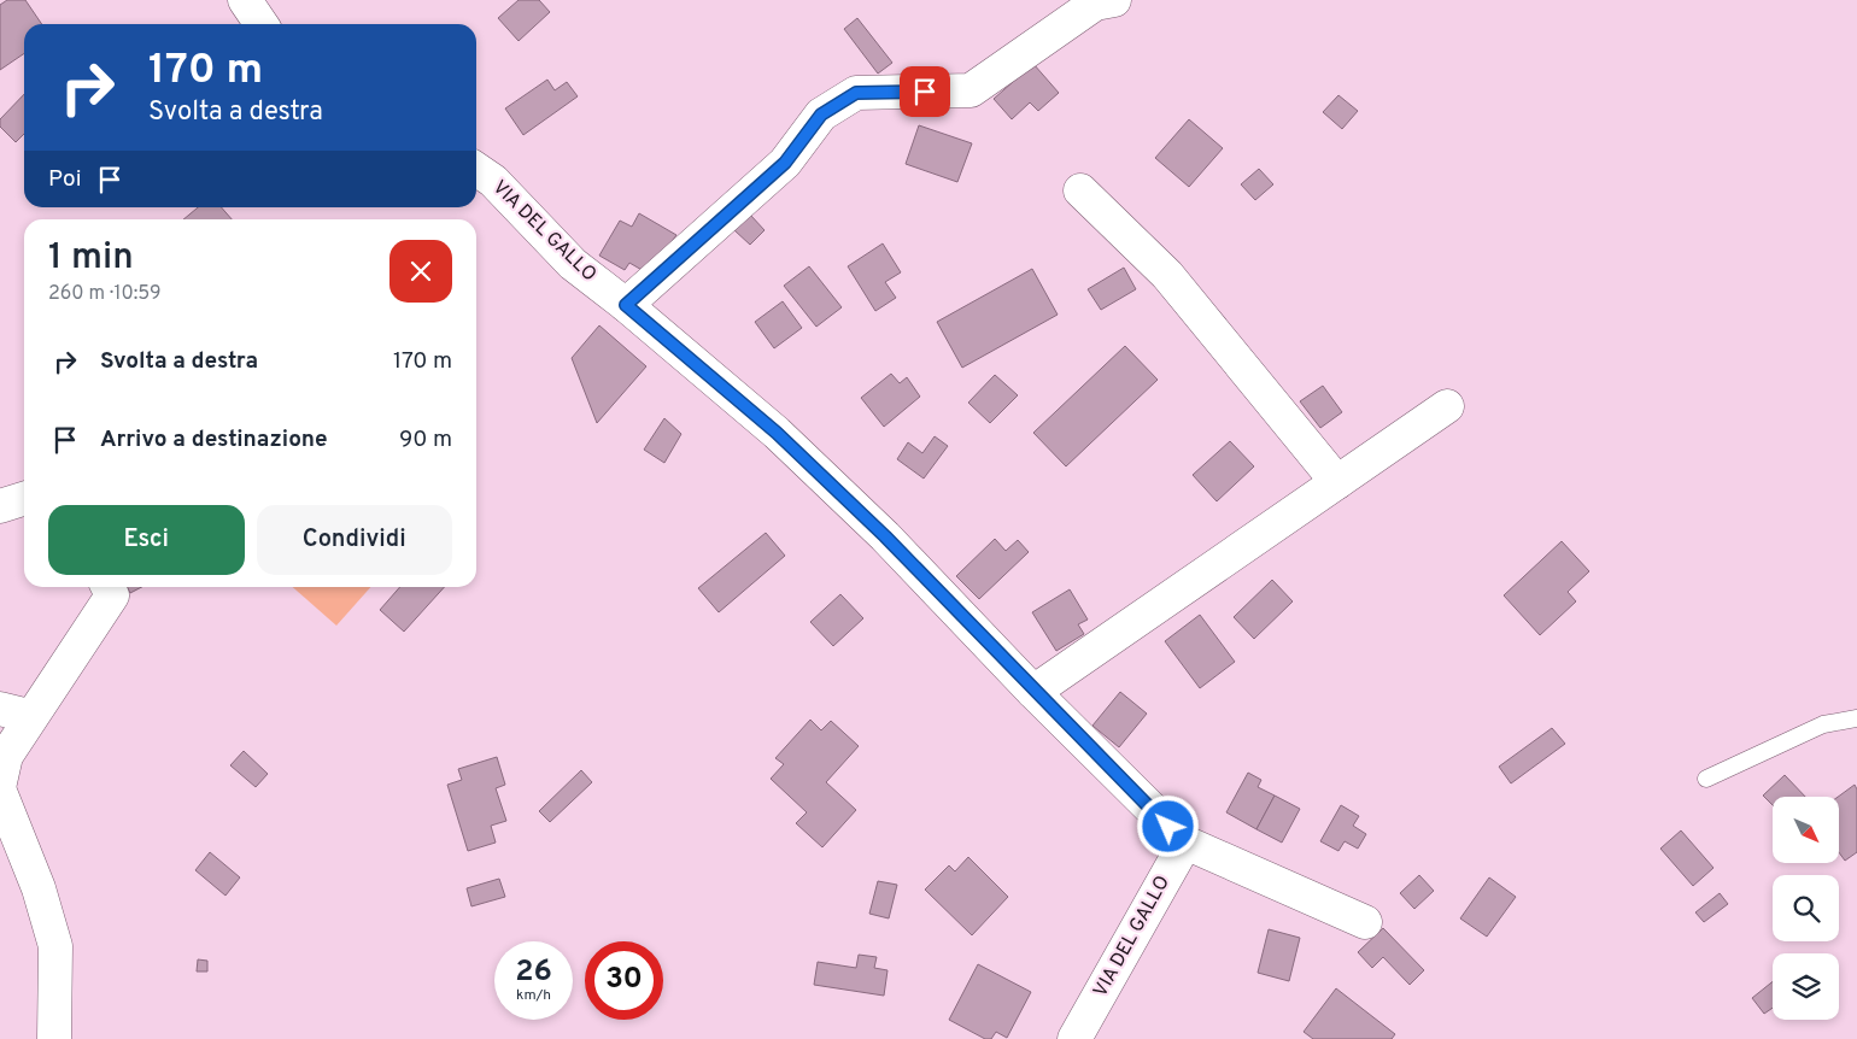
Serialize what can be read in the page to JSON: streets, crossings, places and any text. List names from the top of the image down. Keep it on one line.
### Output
{"streets":{"street":["VIA DEL GALLO"]},"north":"bottom right","page":{"turn":["170 m","Svolta a destra"],"then":"Poi","heading":["1 min","260 m · 10:59"],"list":[{"name":"Svolta a destra","value":"170 m"},{"name":"Arrivo a destinazione","value":"90 m"}],"buttons":["Esci","Condividi"],"speed":"26 km/h","limit":"30"}}
